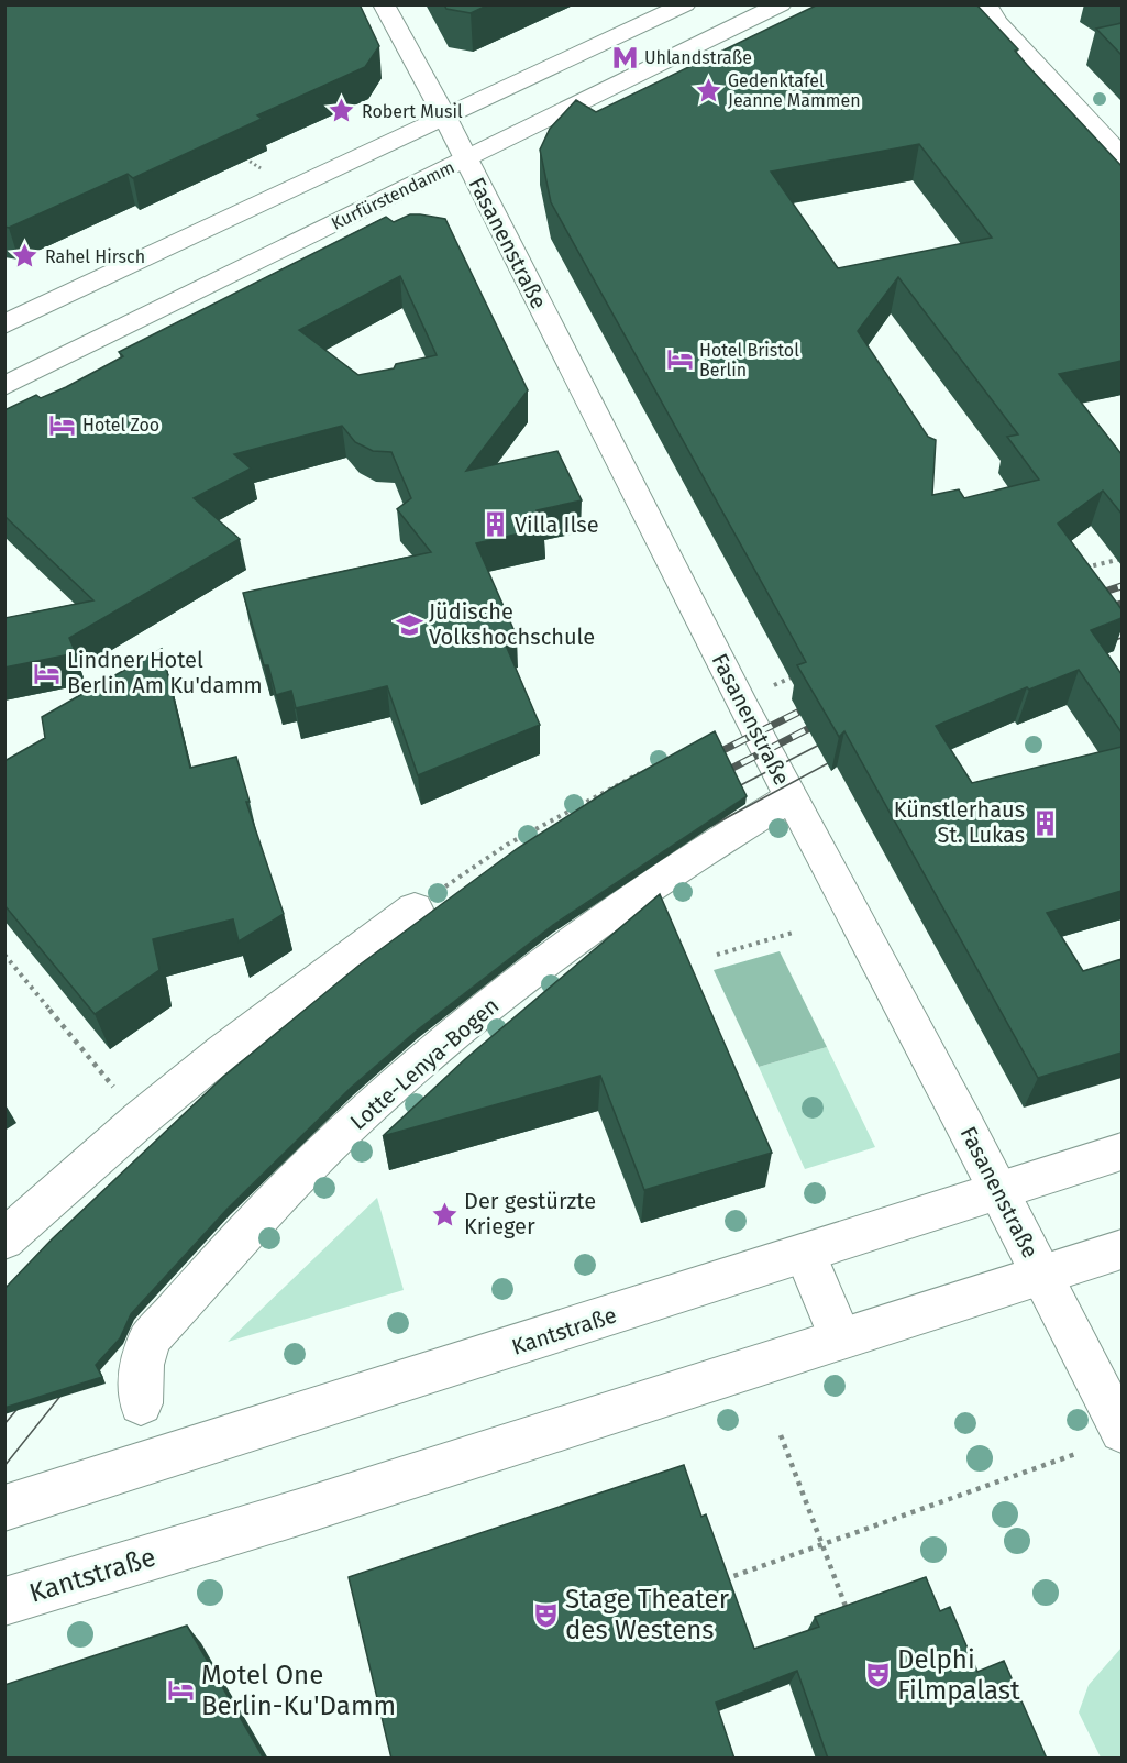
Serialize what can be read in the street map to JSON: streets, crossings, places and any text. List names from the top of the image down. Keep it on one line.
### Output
{"streets":{"main road":["Kurfürstendamm","Fasanenstraße","Lotte-Lenya-Bogen","Kantstraße"]},"crossings":[["Kurfürstendamm","Fasanenstraße"],["Fasanenstraße","Lotte-Lenya-Bogen"],["Fasanenstraße","Kantstraße"]],"places":{"metro station":["Uhlandstraße"],"place":["Gedenktafel Jeanne Mammen","Robert Musil","Rahel Hirsch","Der gestürzte Krieger"],"hotel":["Hotel Bristol Berlin","Hotel Zoo","Lindner Hotel Berlin Am Ku'damm","Motel One Berlin-Ku'Damm"],"building":["Villa Ilse","Künstlerhaus St. Lukas"],"school or university":["Jüdische Volkshochschule"],"theatre":["Stage Theater des Westens","Delphi Filmpalast"]}}
